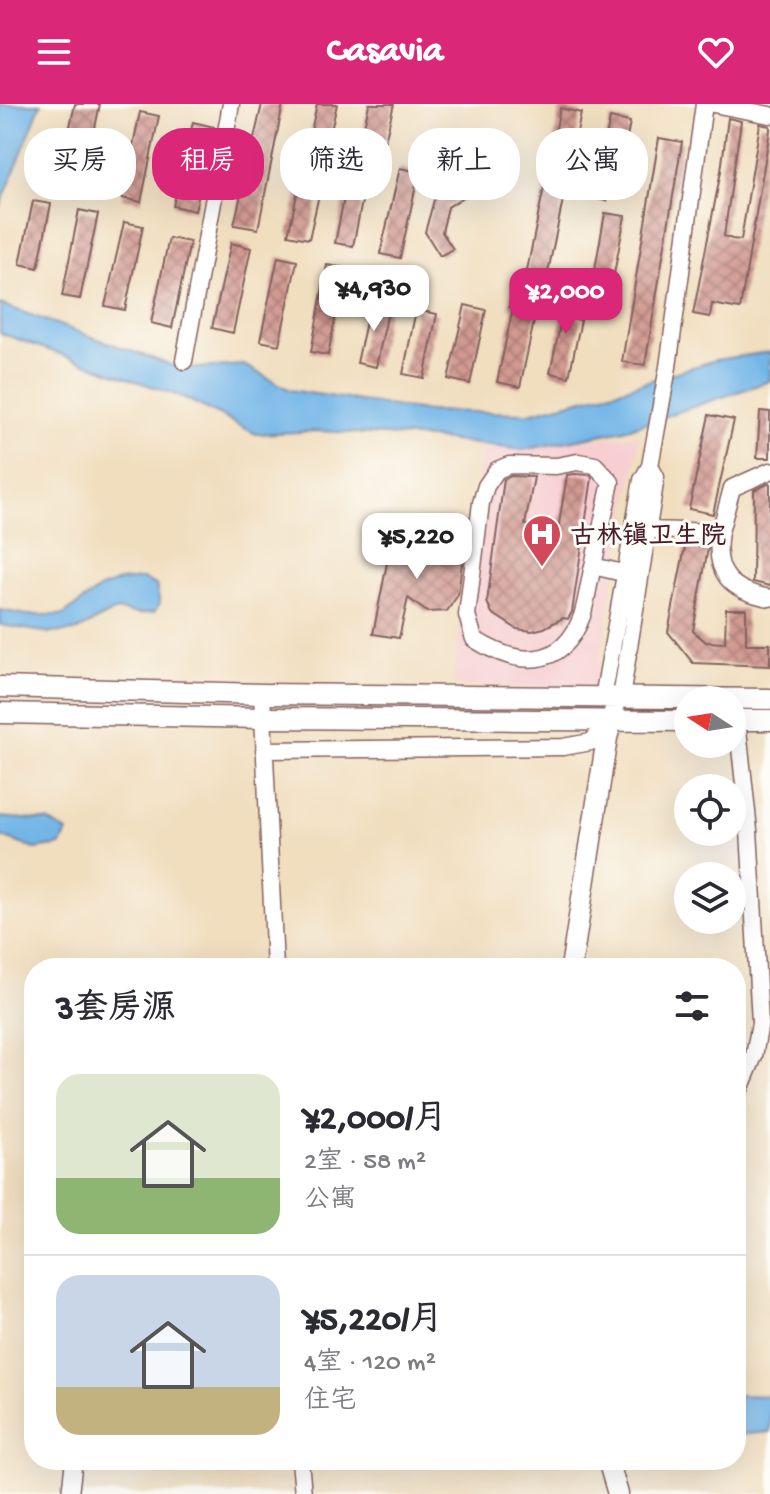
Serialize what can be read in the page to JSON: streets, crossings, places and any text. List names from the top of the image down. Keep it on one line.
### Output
{"places":{"hospital":["古林镇卫生院"]},"north":"left","page":{"header":"Casavia","chip":["买房","租房","筛选","新上","公寓"],"price":["¥4,930","¥2,000","¥5,220"],"heading":"3套房源","list":[{"name":"¥2,000/月","note":"2室 · 58 m² · 公寓"},{"name":"¥5,220/月","note":"4室 · 120 m² · 住宅"}]}}
